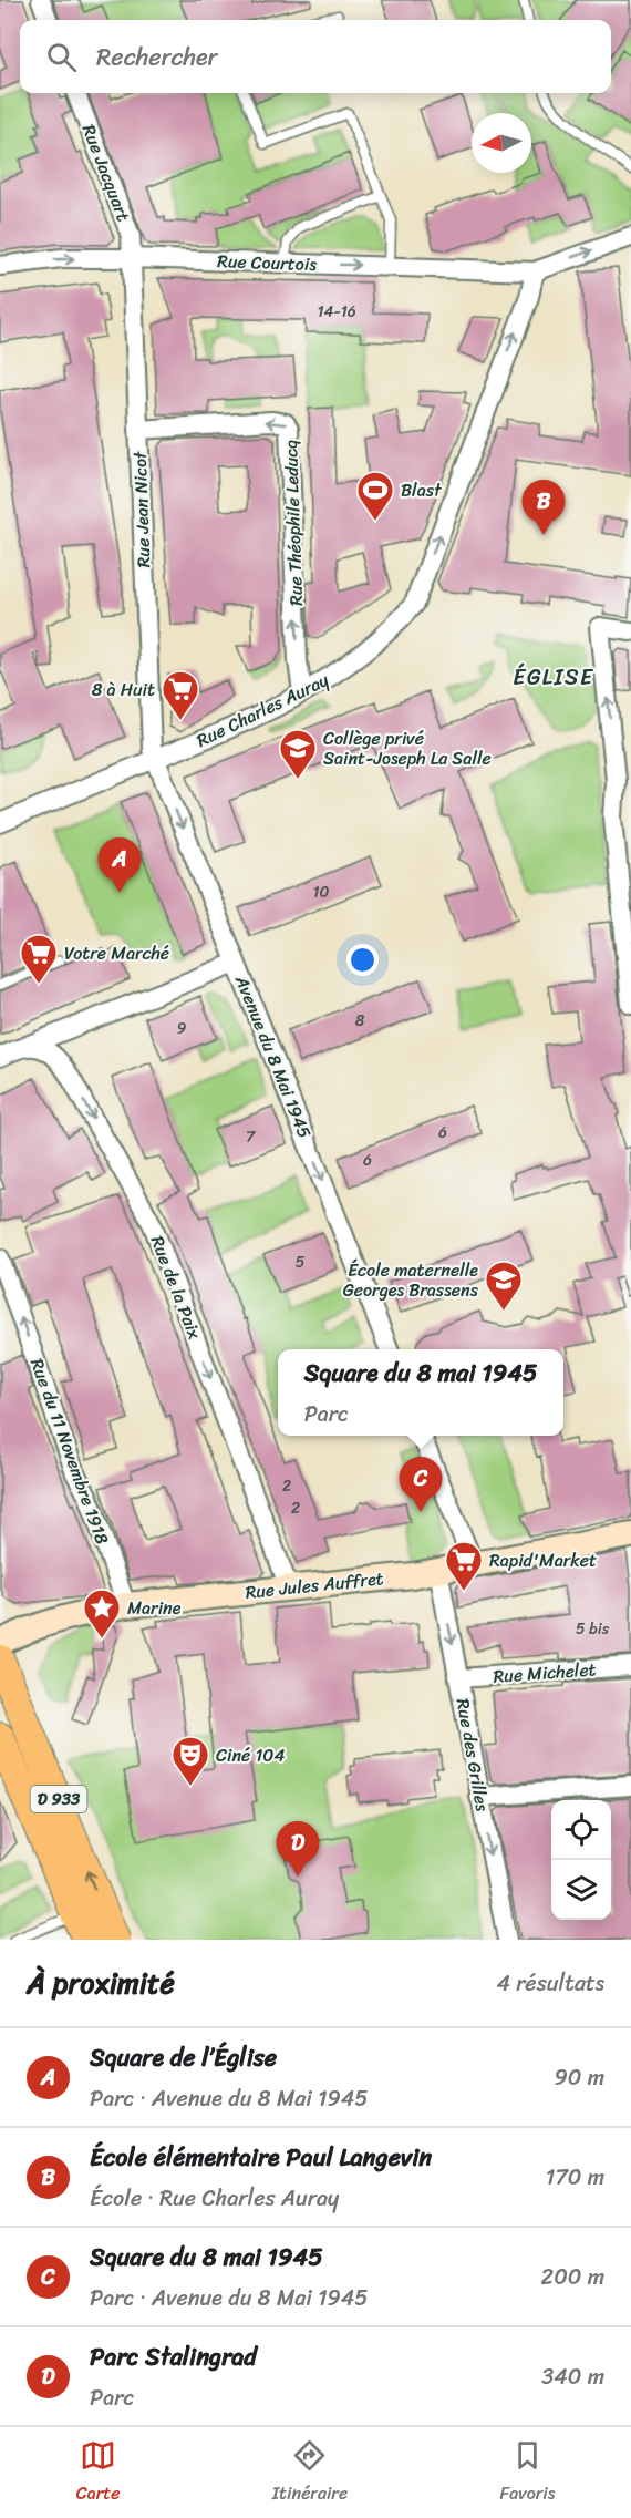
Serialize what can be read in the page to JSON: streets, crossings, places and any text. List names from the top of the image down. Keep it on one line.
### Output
{"streets":{"main road":["Rue Jules Auffret","D 933"],"street":["Rue Jacquart","Rue Courtois","Rue Jean Nicot","Rue Théophile Leducq","Rue Charles Auray","Avenue du 8 Mai 1945","Rue de la Paix","Rue du 11 Novembre 1918","Rue Michelet","Rue des Grilles"]},"crossings":[["Rue Jacquart","Rue Courtois"],["Rue Jacquart","Rue Jean Nicot"],["Rue Courtois","Rue Jean Nicot"],["Rue Courtois","Rue Charles Auray"],["Rue Jean Nicot","Rue Théophile Leducq"],["Rue Jean Nicot","Rue Charles Auray"],["Rue Jean Nicot","Avenue du 8 Mai 1945"],["Rue Théophile Leducq","Rue Charles Auray"],["Rue Charles Auray","Avenue du 8 Mai 1945"],["Rue de la Paix","Rue Jules Auffret"],["Rue du 11 Novembre 1918","Rue Jules Auffret"],["Rue Jules Auffret","Rue des Grilles"],["Rue Michelet","Rue des Grilles"]],"one_way":["Rue Courtois","Rue Charles Auray","Avenue du 8 Mai 1945","Rue de la Paix","Rue du 11 Novembre 1918","Rue des Grilles"],"districts":["ÉGLISE"],"places":{"sports":["Blast"],"supermarket":["8 à Huit","Votre Marché","Rapid'Market"],"school or university":["Collège privé Saint-Joseph La Salle","École maternelle Georges Brassens"],"place":["Marine"],"theatre":["Ciné 104"]},"house_numbers":["14-16","10","8","9","6","7","6","5","2","2","5 bis"],"north":"left","page":{"search":"Rechercher","pins":["B","A","C","D"],"popup":["Square du 8 mai 1945","Parc"],"heading":["À proximité","4 résultats"],"list":[{"mark":"A","name":"Square de l’Église","note":"Parc · Avenue du 8 Mai 1945","value":"90 m"},{"mark":"B","name":"École élémentaire Paul Langevin","note":"École · Rue Charles Auray","value":"170 m"},{"mark":"C","name":"Square du 8 mai 1945","note":"Parc · Avenue du 8 Mai 1945","value":"200 m"},{"mark":"D","name":"Parc Stalingrad","note":"Parc","value":"340 m"}],"nav":["Carte","Itinéraire","Favoris"]}}
